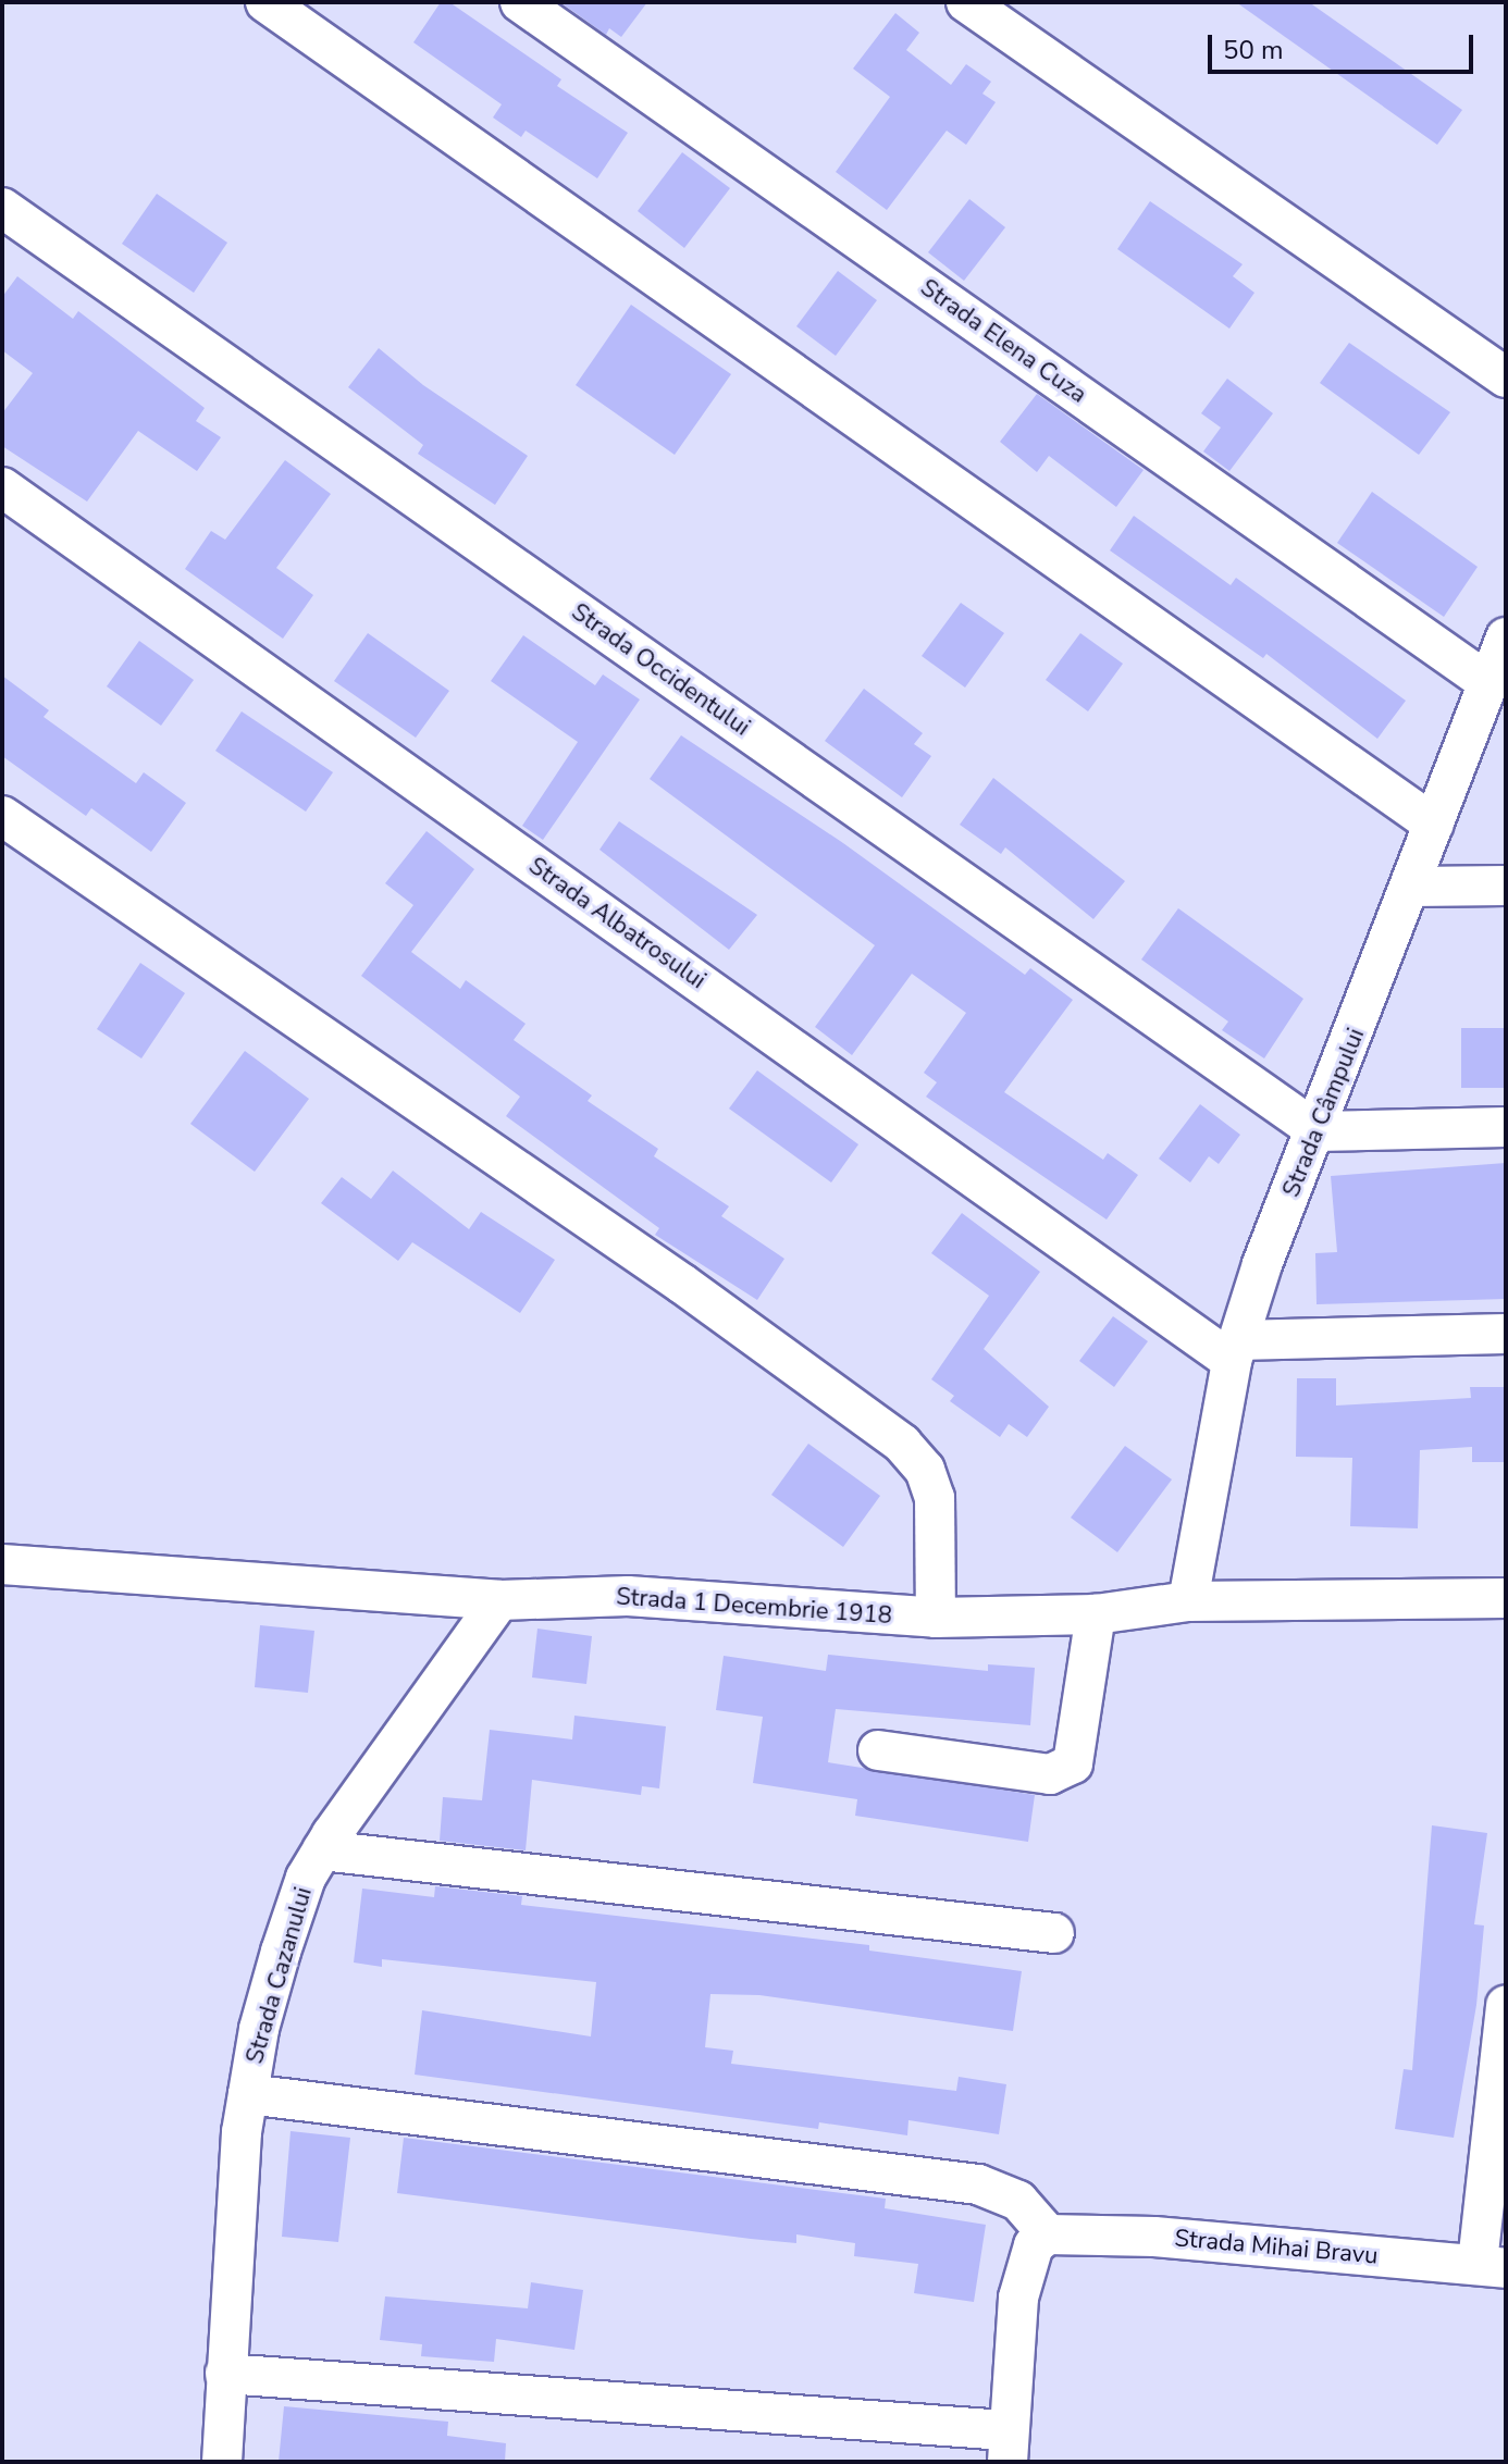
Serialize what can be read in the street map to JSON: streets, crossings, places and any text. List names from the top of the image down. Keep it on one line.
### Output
{"streets":{"street":["Strada Elena Cuza","Strada Occidentului","Strada Albatrosului","Strada Câmpului","Strada 1 Decembrie 1918","Strada Cazanului","Strada Mihai Bravu"]},"crossings":[["Strada Elena Cuza","Strada Câmpului"],["Strada Occidentului","Strada Câmpului"],["Strada Albatrosului","Strada Câmpului"],["Strada Câmpului","Strada 1 Decembrie 1918"],["Strada 1 Decembrie 1918","Strada Cazanului"]],"scale_bar":"50 m"}
